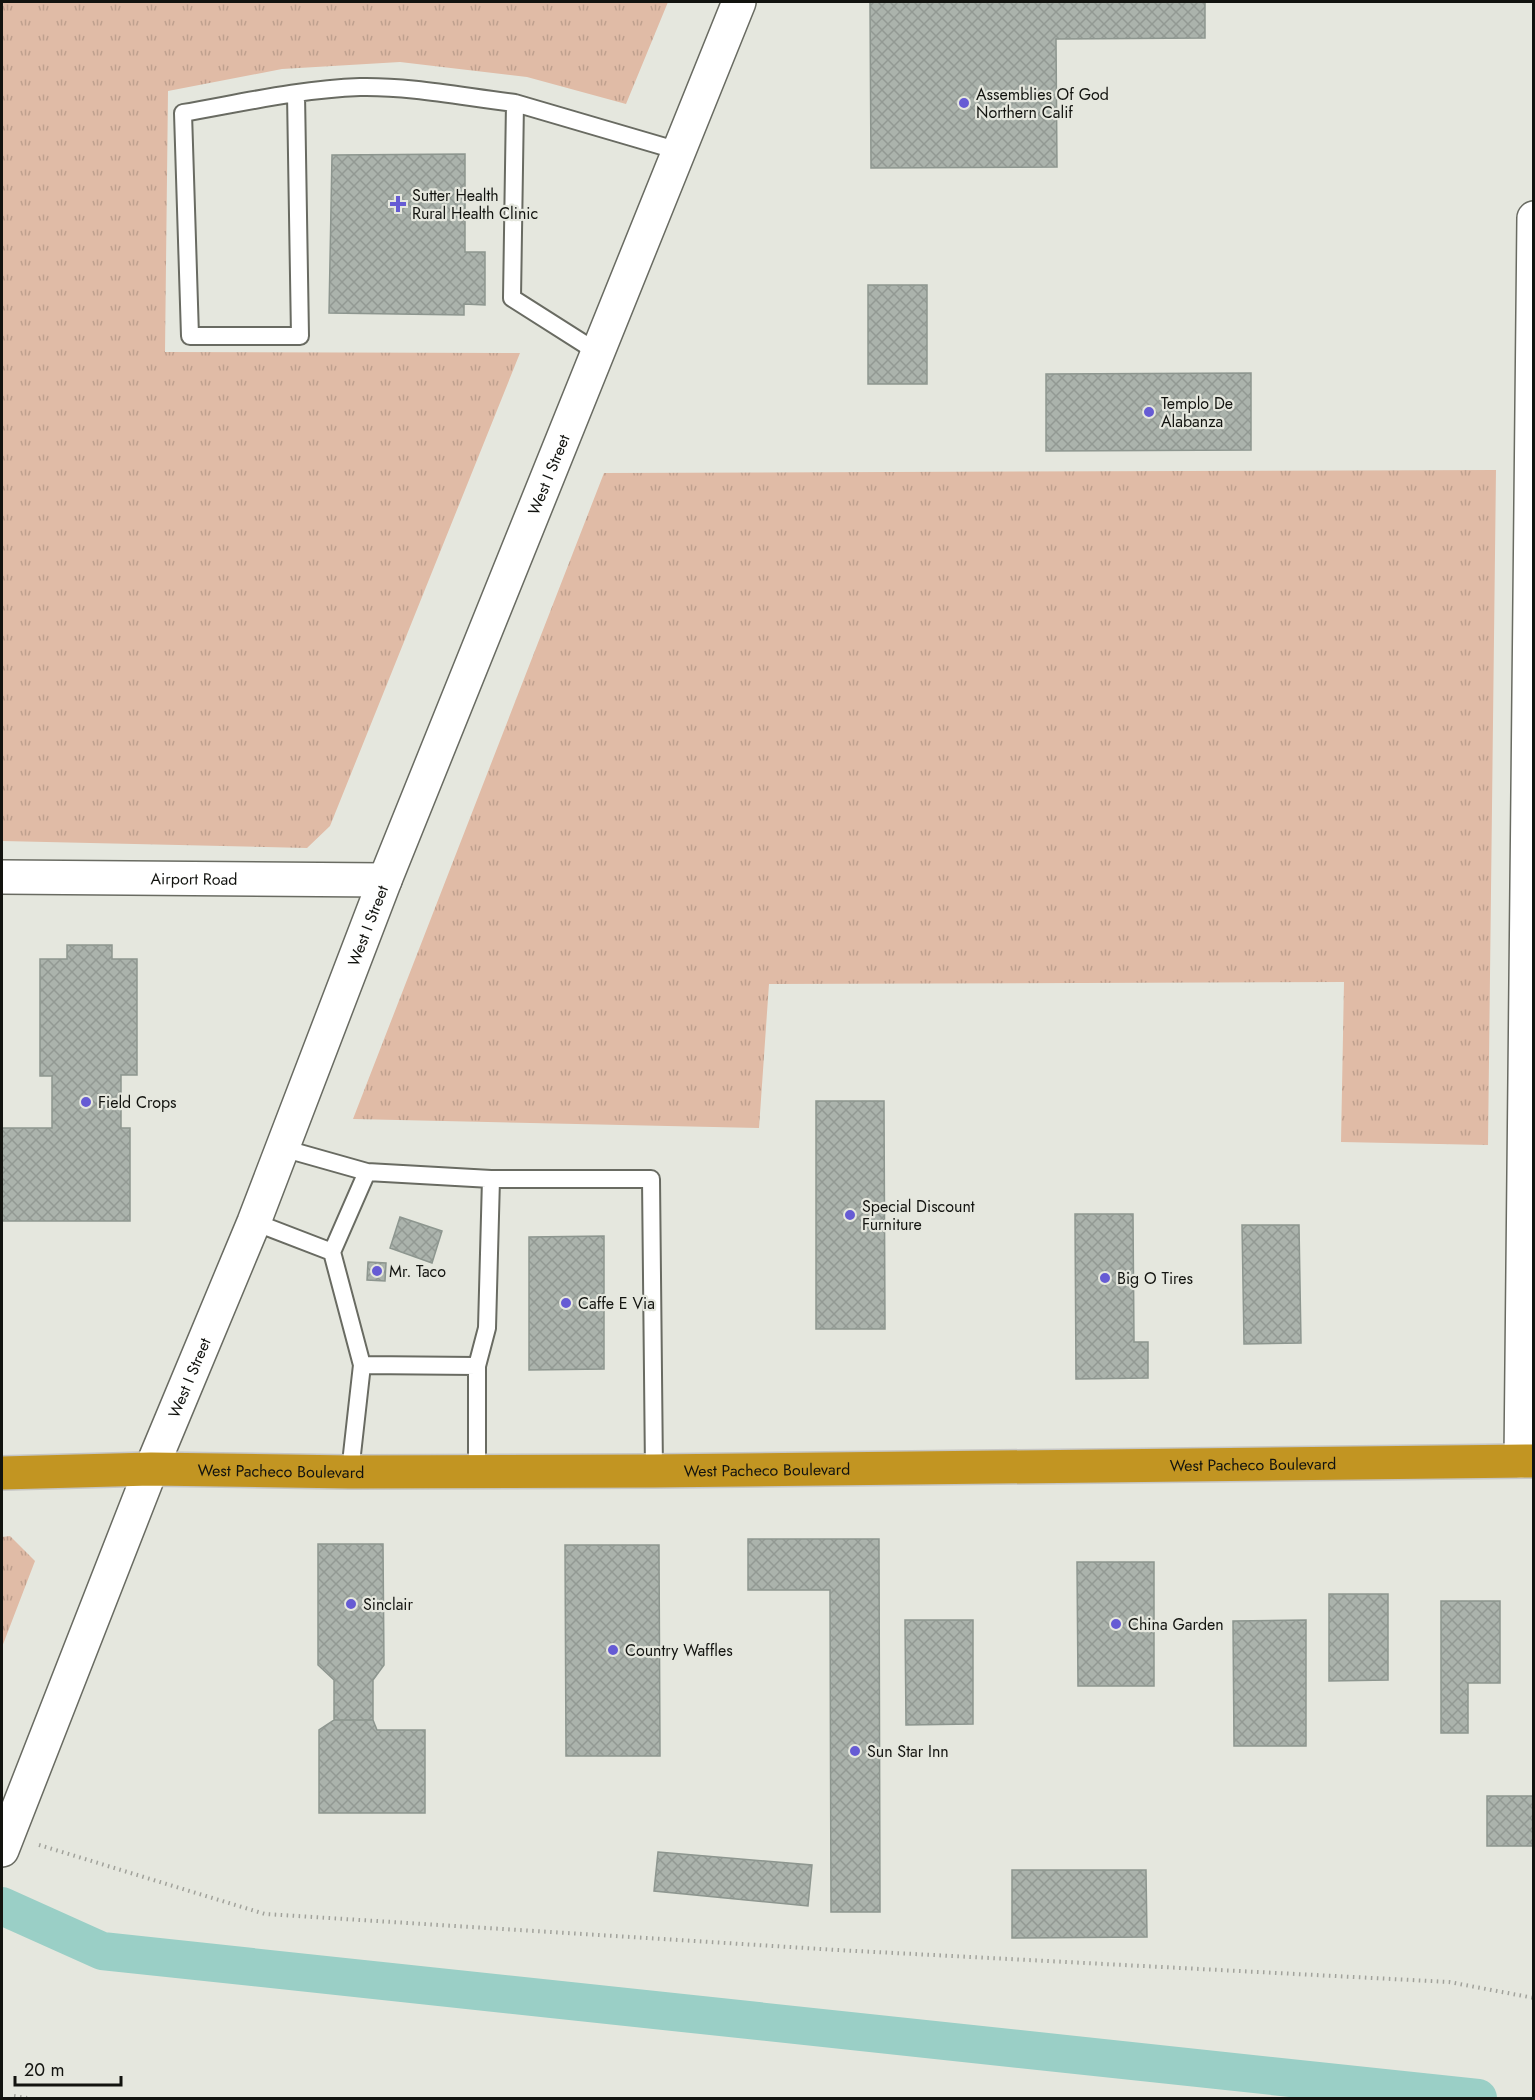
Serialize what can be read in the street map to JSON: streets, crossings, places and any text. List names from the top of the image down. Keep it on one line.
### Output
{"streets":{"highway":["West Pacheco Boulevard"],"street":["West I Street","Airport Road"]},"crossings":[["West I Street","Airport Road"],["West I Street","West Pacheco Boulevard"]],"places":{"other":["Assemblies Of God Northern Calif","Templo De Alabanza","Field Crops","Special Discount Furniture","Mr. Taco","Big O Tires","Caffe E Via","Sinclair","China Garden","Country Waffles","Sun Star Inn"],"health":["Sutter Health Rural Health Clinic"]},"scale_bar":"20 m"}
